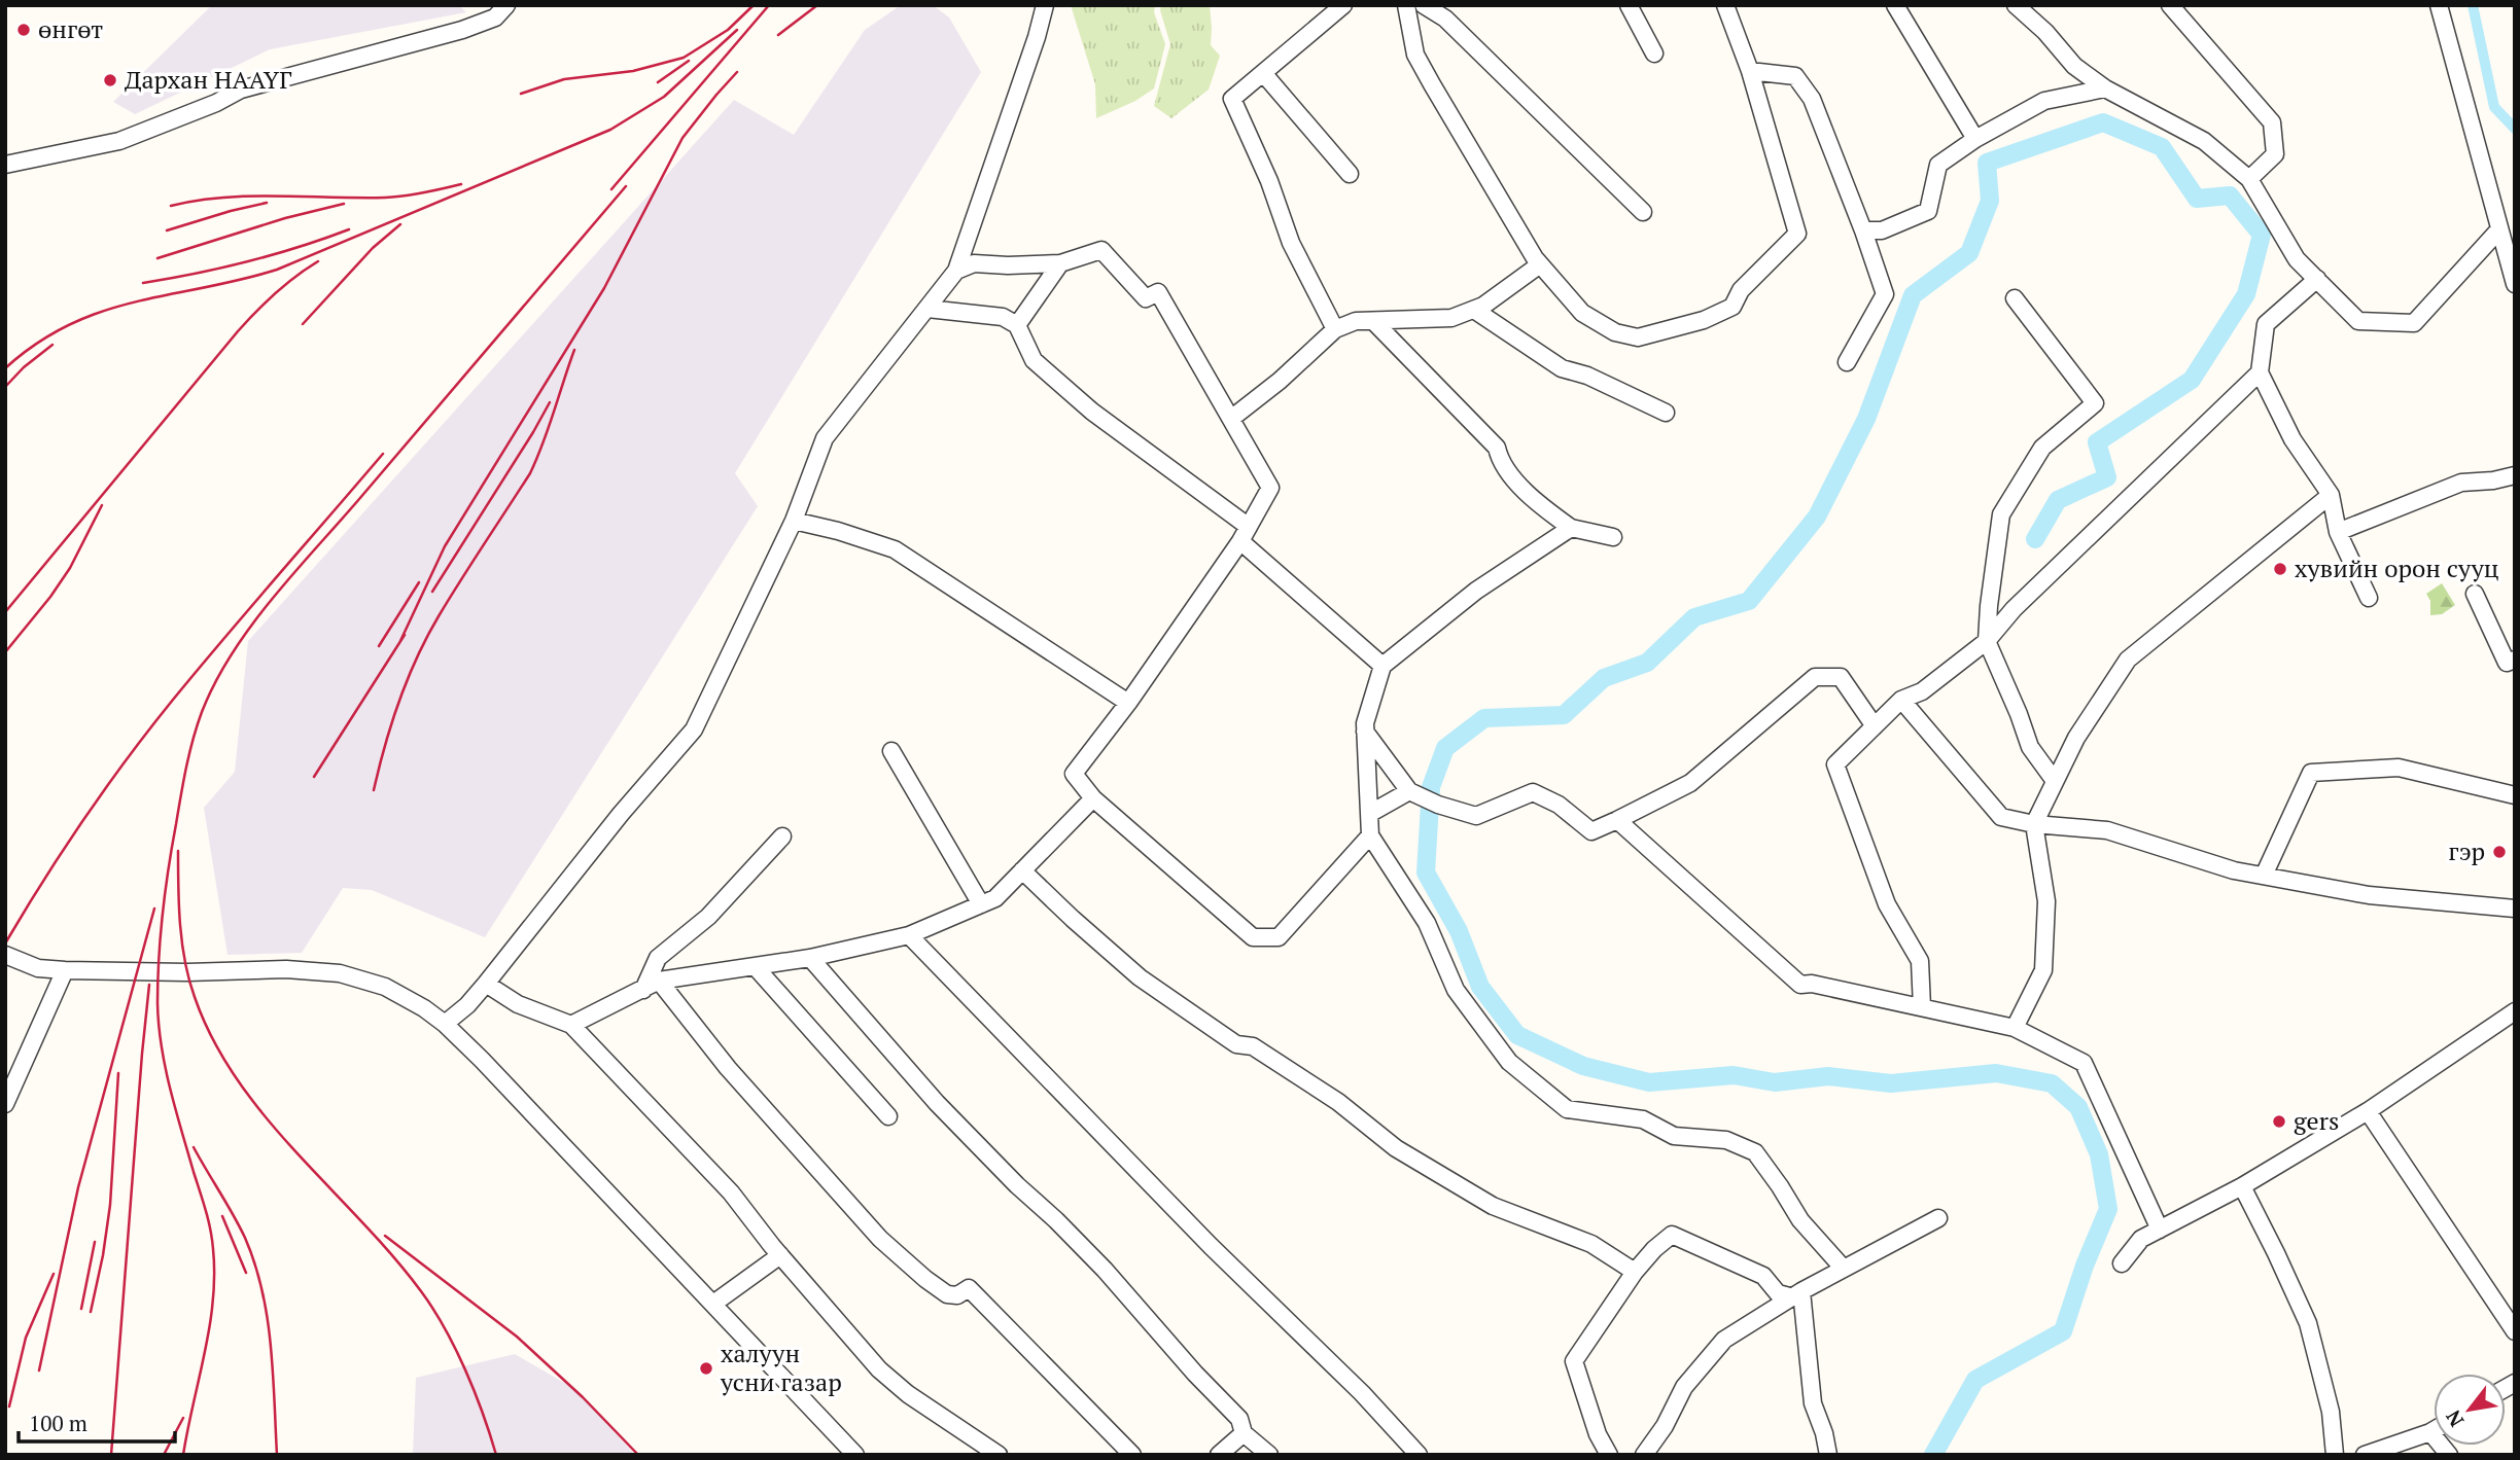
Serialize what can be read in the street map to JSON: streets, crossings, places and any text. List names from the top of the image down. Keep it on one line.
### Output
{"places":["өнгөт","Дархан НААҮГ","хувийн орон сууц","гэр","gers","халуун усни газар"],"scale_bar":"100 m","north":"bottom left"}
